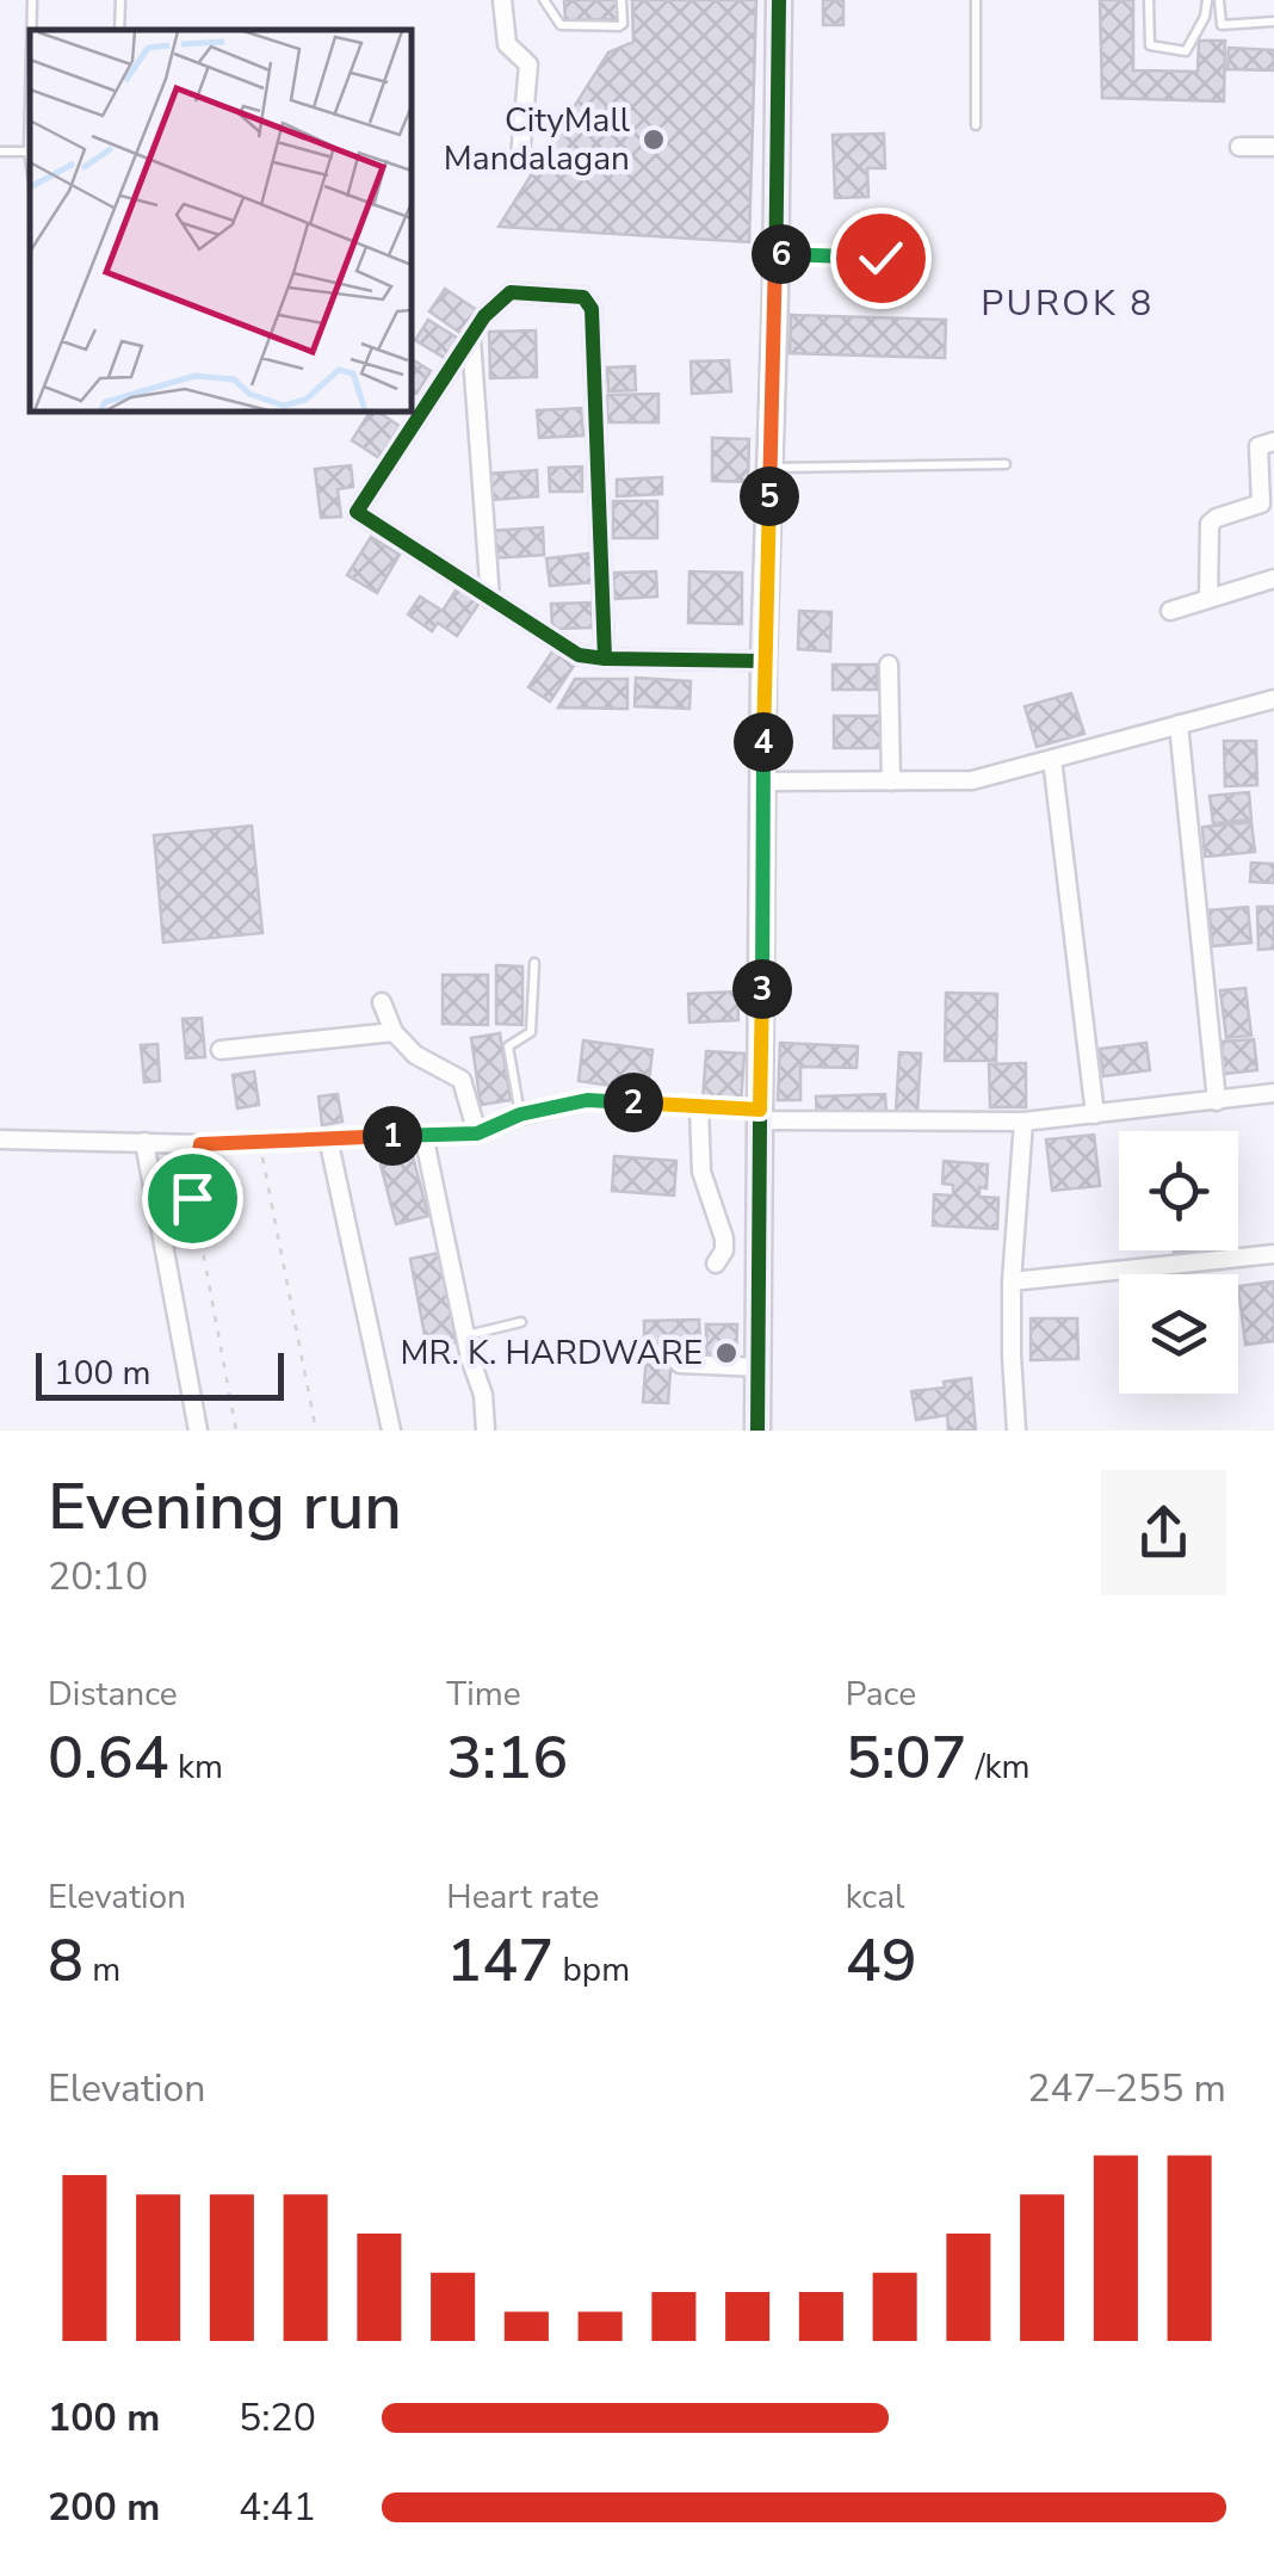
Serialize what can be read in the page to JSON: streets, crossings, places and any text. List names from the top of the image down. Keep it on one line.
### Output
{"districts":["PUROK 8"],"places":["CityMall Mandalagan","MR. K. HARDWARE"],"scale_bar":"100 m","page":{"pins":["6","5","4","3","2","1"],"scale":"100 m","heading":["Evening run","20:10"],"stats":[["Distance","0.64 km"],["Time","3:16"],["Pace","5:07 /km"],["Elevation","8 m"],["Heart rate","147 bpm"],["kcal","49"]],"chart":["Elevation","247–255 m"],"list":[{"name":"100 m","note":"5:20"},{"name":"200 m","note":"4:41"}]}}
